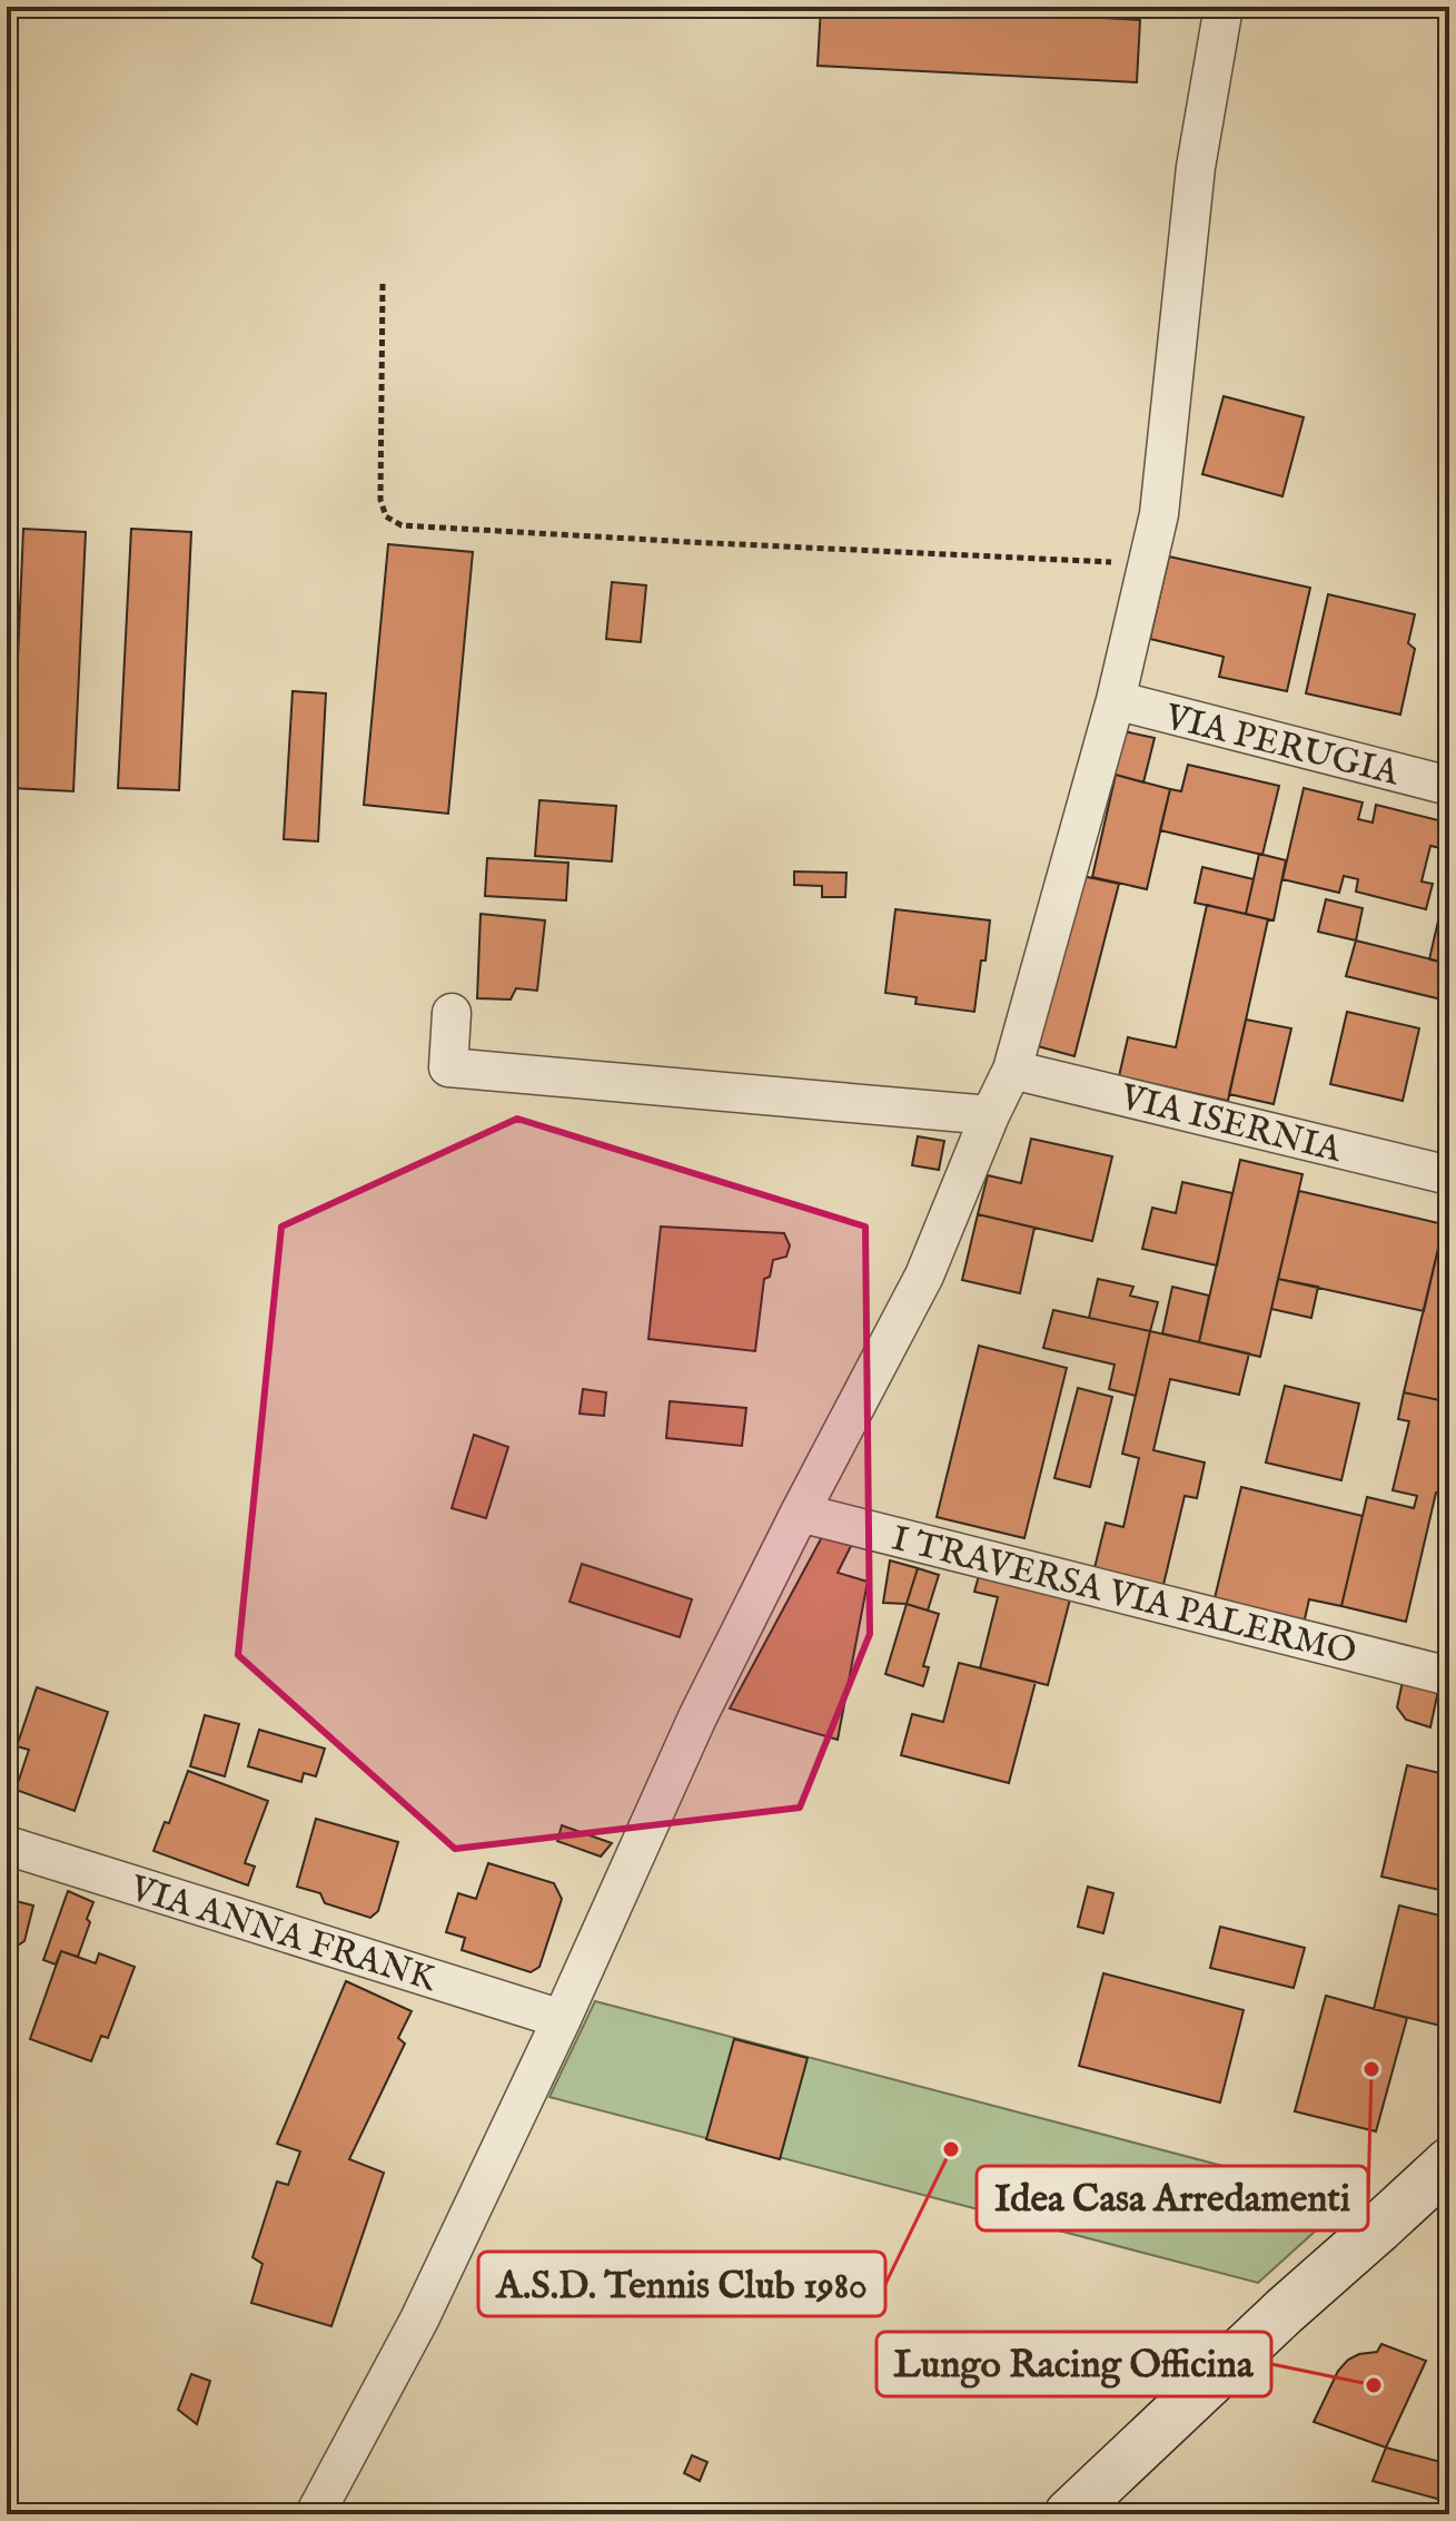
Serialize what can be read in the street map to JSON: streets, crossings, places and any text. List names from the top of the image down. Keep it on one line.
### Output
{"streets":{"street":["VIA PERUGIA","VIA ISERNIA","I TRAVERSA VIA PALERMO","VIA ANNA FRANK"]},"places":["Idea Casa Arredamenti","A.S.D. Tennis Club 1980","Lungo Racing Officina"]}
